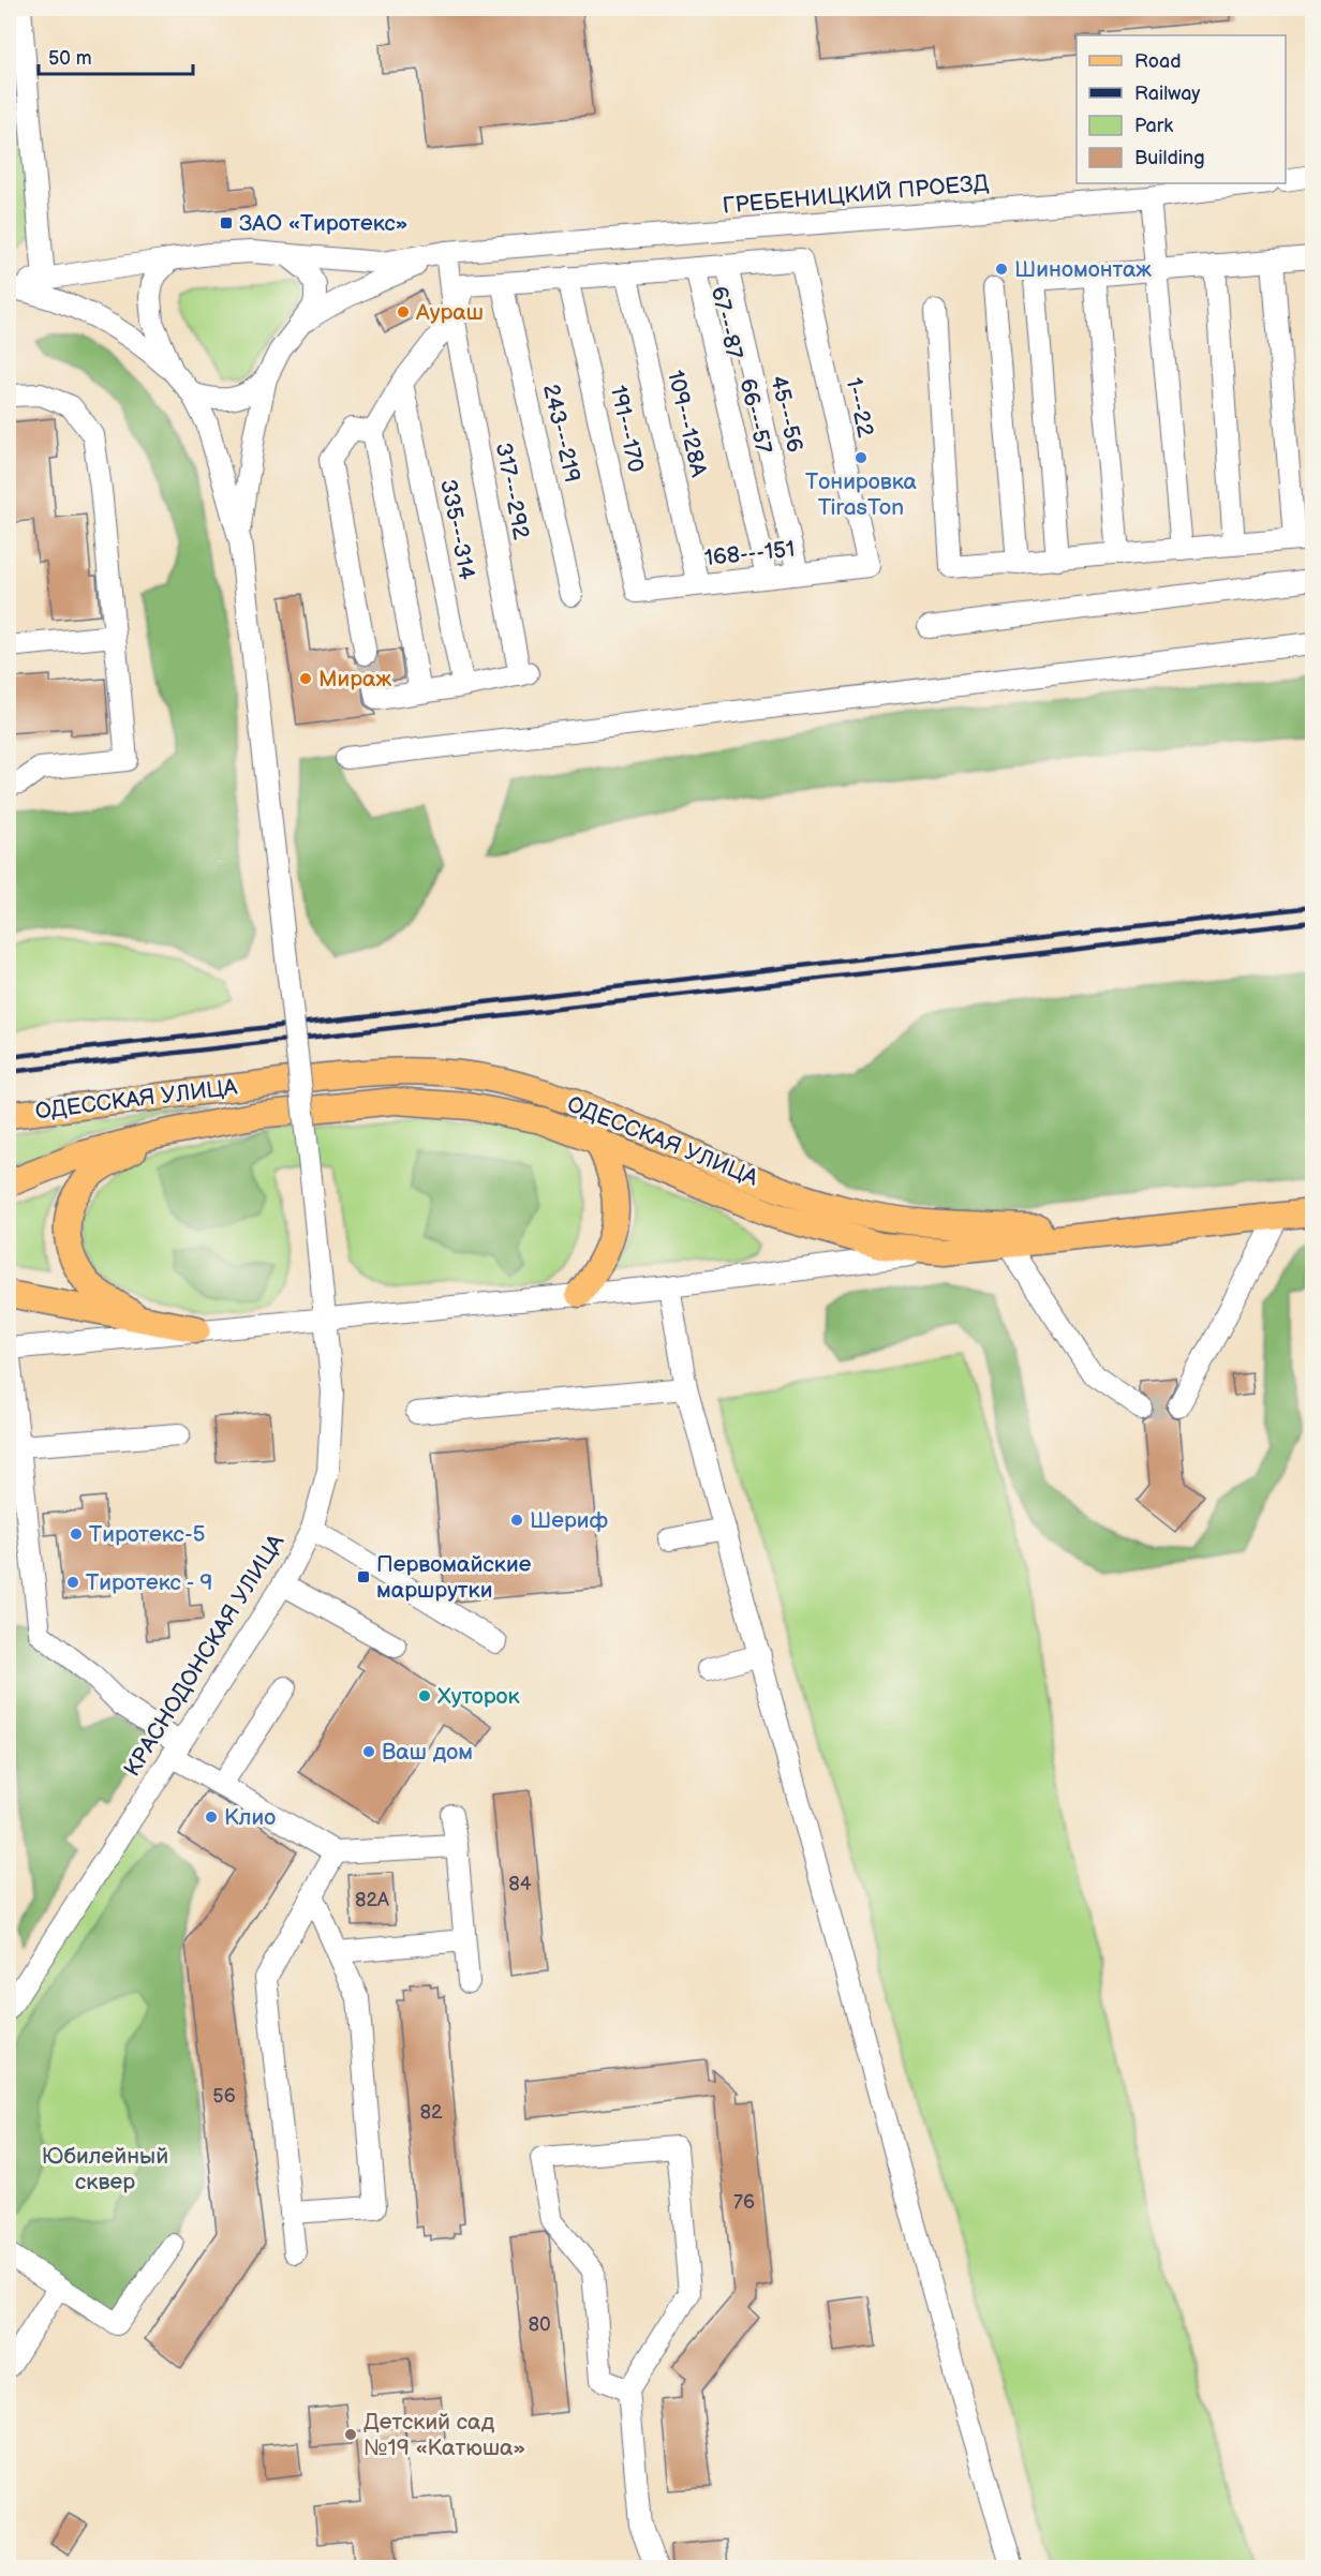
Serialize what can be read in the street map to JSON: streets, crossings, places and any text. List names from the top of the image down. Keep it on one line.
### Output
{"streets":{"main road":["ОДЕССКАЯ УЛИЦА"],"street":["ГРЕБЕНИЦКИЙ ПРОЕЗД","67---87","1---22","45---56","109---128А","191---170","243---219","335---314","168---151","КРАСНОДОНСКАЯ УЛИЦА"]},"crossings":[["67---87","168---151"],["1---22","45---56"],["1---22","168---151"],["45---56","168---151"],["109---128А","168---151"],["191---170","168---151"],["ОДЕССКАЯ УЛИЦА","КРАСНОДОНСКАЯ УЛИЦА"]],"parks":["Юбилейный сквер"],"places":{"transit":["ЗАО «Тиротекс»","Первомайские маршрутки"],"other":["Шиномонтаж","Аураш","Тонировка TirasTon","Мираж","Шериф","Тиротекс-5","Тиротекс - 9","Хуторок","Ваш дом","Клио","Детский сад №19 «Катюша»"]},"house_numbers":["84","82А","56","82","76","80"],"legend":["Road","Railway","Park","Building"],"scale_bar":"50 m"}
